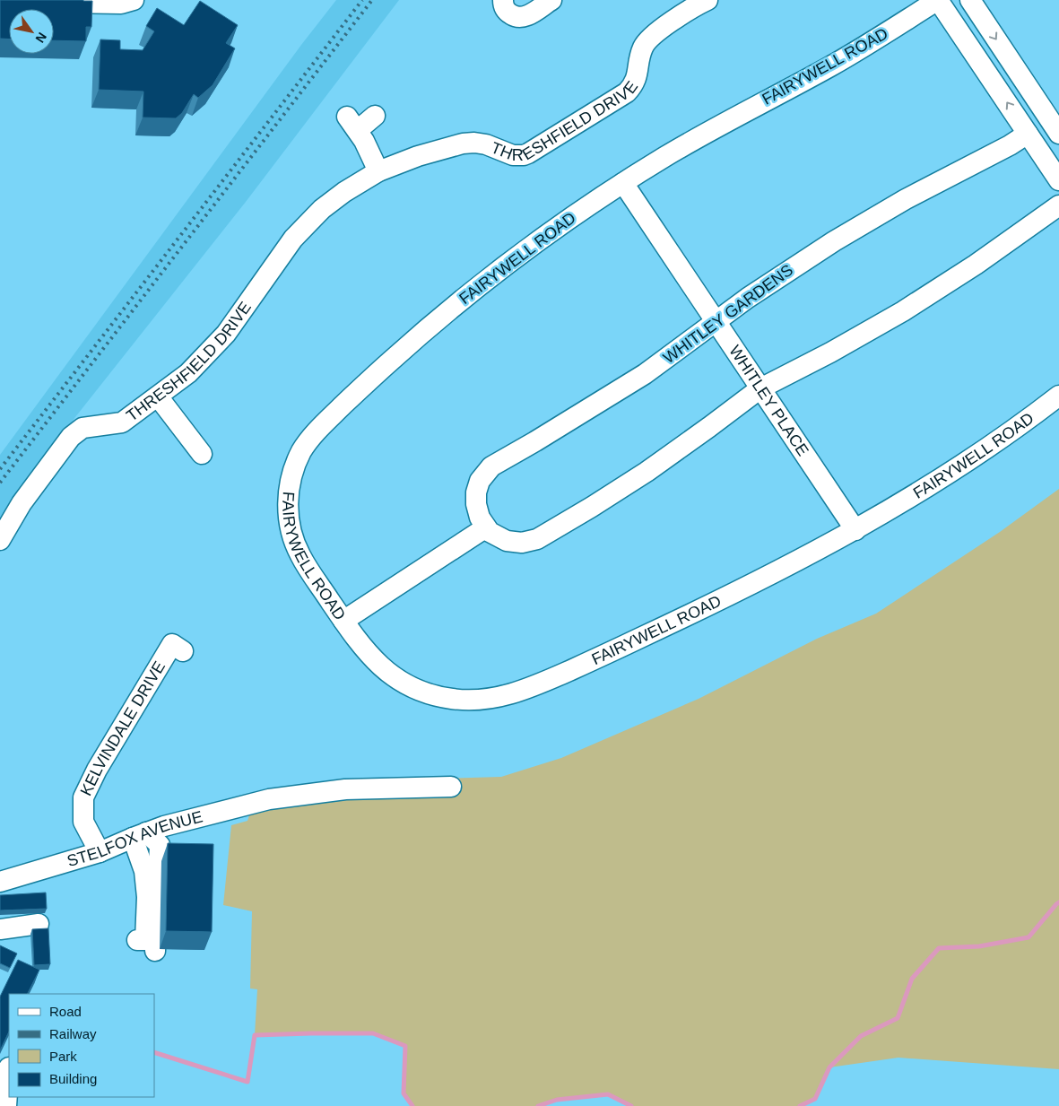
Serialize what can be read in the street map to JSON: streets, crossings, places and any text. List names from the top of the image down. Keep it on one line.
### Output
{"streets":{"street":["FAIRYWELL ROAD","THRESHFIELD DRIVE","WHITLEY GARDENS","WHITLEY PLACE","KELVINDALE DRIVE","STELFOX AVENUE"]},"crossings":[["FAIRYWELL ROAD","WHITLEY PLACE"],["WHITLEY GARDENS","WHITLEY PLACE"],["KELVINDALE DRIVE","STELFOX AVENUE"]],"legend":["Road","Railway","Park","Building"],"north":"bottom right"}
